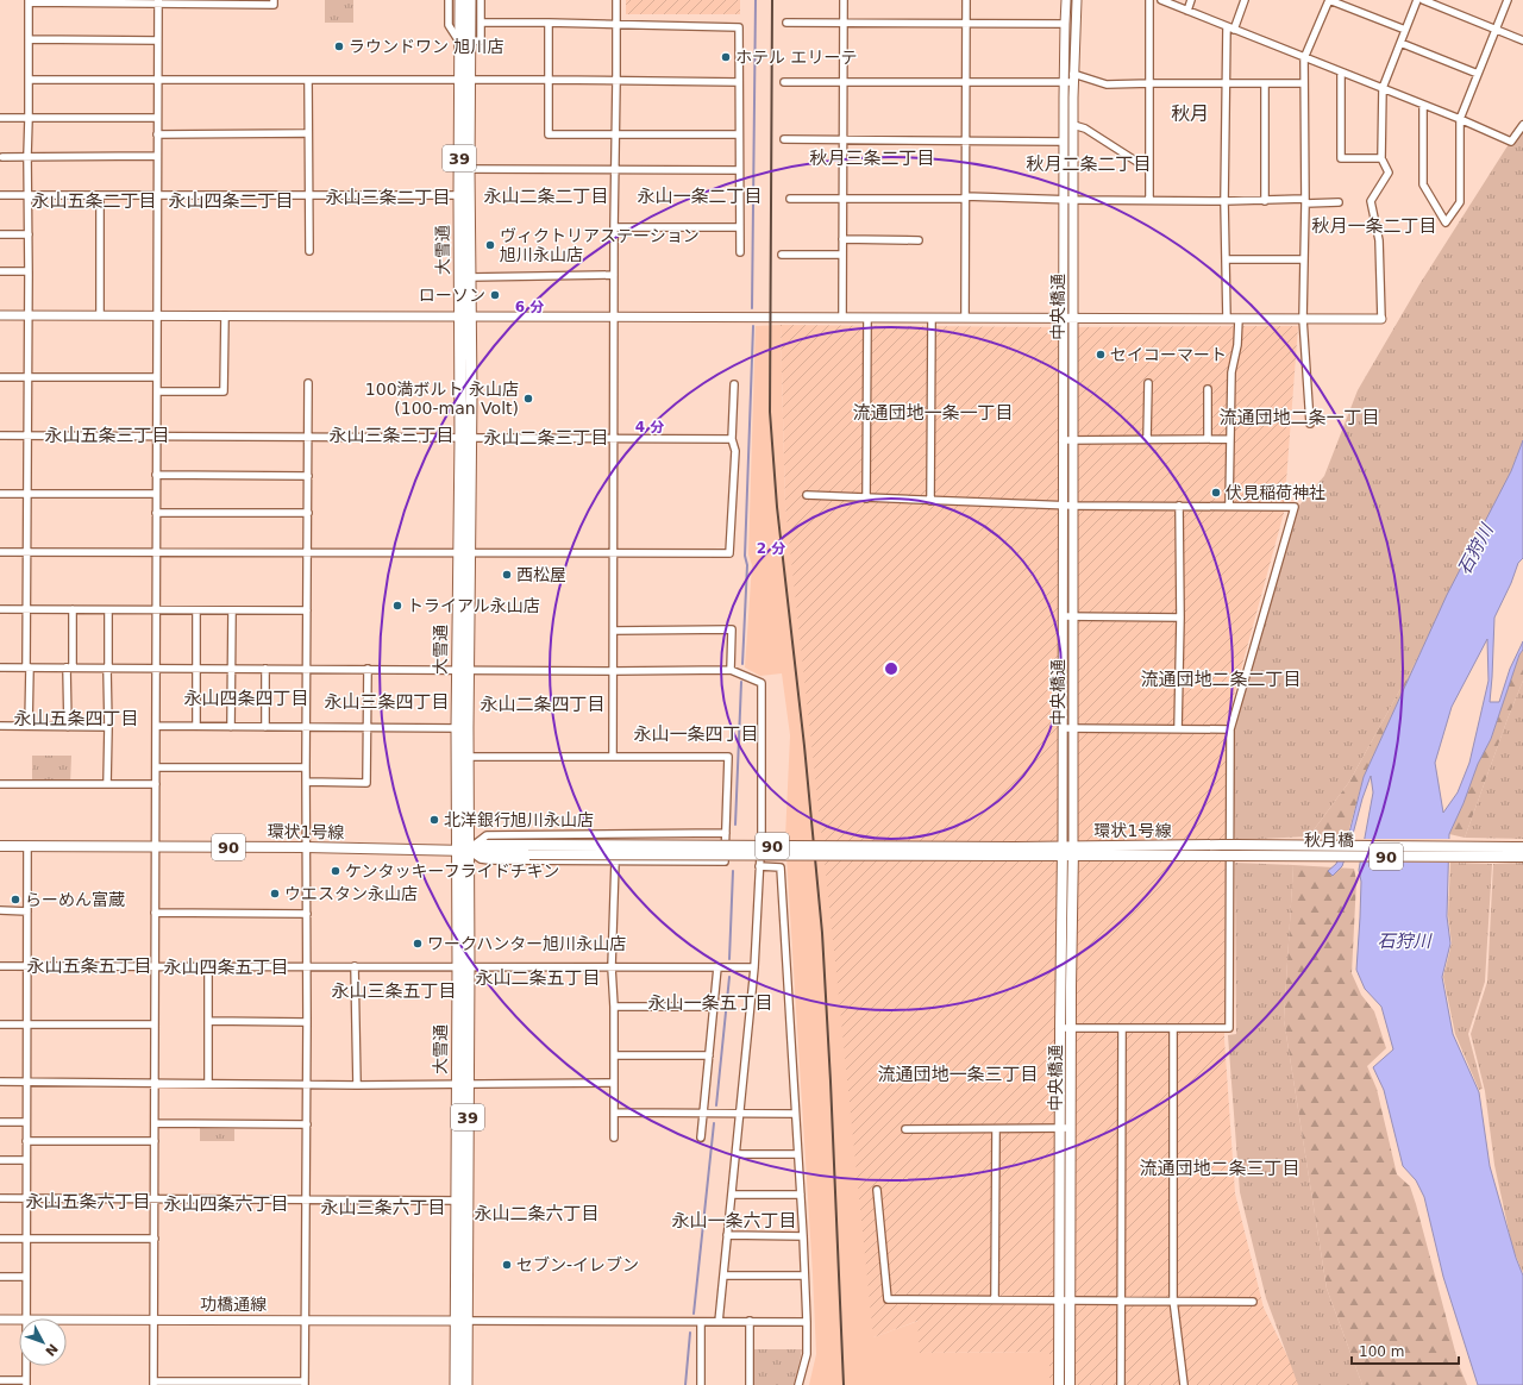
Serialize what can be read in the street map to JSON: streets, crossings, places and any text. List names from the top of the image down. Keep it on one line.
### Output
{"streets":{"highway":["39","大雪通"],"main road":["中央橋通","環状1号線","秋月橋","90"],"street":["功橋通線"]},"crossings":[["大雪通","環状1号線"],["大雪通","功橋通線"],["中央橋通","環状1号線"],["環状1号線","秋月橋"]],"districts":["秋月","秋月三条二丁目","秋月二条二丁目","永山二条二丁目","永山一条二丁目","永山三条二丁目","永山五条二丁目","永山四条二丁目","秋月一条二丁目","流通団地一条一丁目","流通団地二条一丁目","永山五条三丁目","永山三条三丁目","永山二条三丁目","流通団地二条二丁目","永山四条四丁目","永山三条四丁目","永山二条四丁目","永山五条四丁目","永山一条四丁目","永山五条五丁目","永山四条五丁目","永山二条五丁目","永山三条五丁目","永山一条五丁目","流通団地一条三丁目","流通団地二条三丁目","永山五条六丁目","永山四条六丁目","永山三条六丁目","永山二条六丁目","永山一条六丁目"],"water":["石狩川"],"places":["ラウンドワン 旭川店","ホテル エリーテ","ヴィクトリアステーション 旭川永山店","ローソン","セイコーマート","100満ボルト 永山店 (100-man Volt)","伏見稲荷神社","西松屋","トライアル永山店","北洋銀行旭川永山店","ケンタッキーフライドチキン","ウエスタン永山店","らーめん富蔵","ワークハンター旭川永山店","セブン-イレブン"],"scale_bar":"100 m","north":"bottom right","rings":["6 分","4 分","2 分"]}
